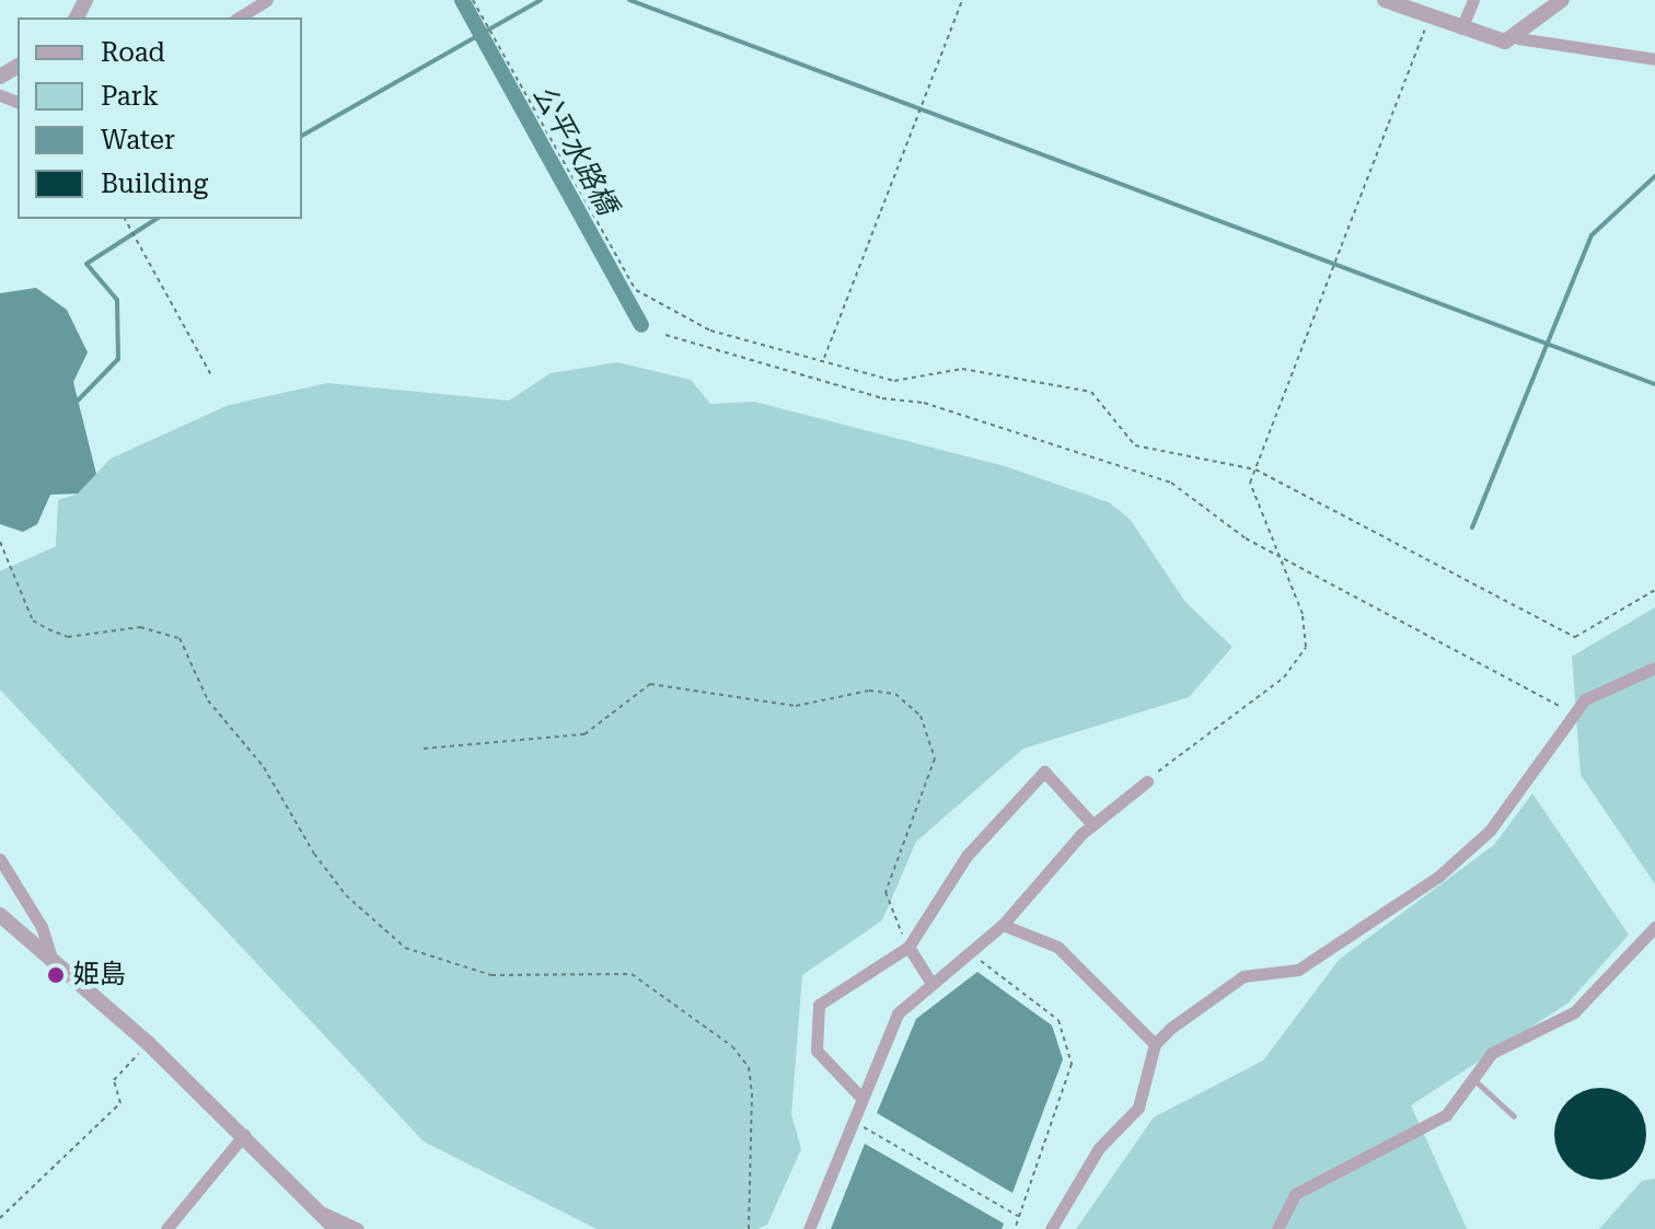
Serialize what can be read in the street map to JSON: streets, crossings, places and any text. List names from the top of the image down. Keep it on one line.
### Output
{"water":["公平水路橋"],"places":["姫島"],"legend":["Road","Park","Water","Building"]}
